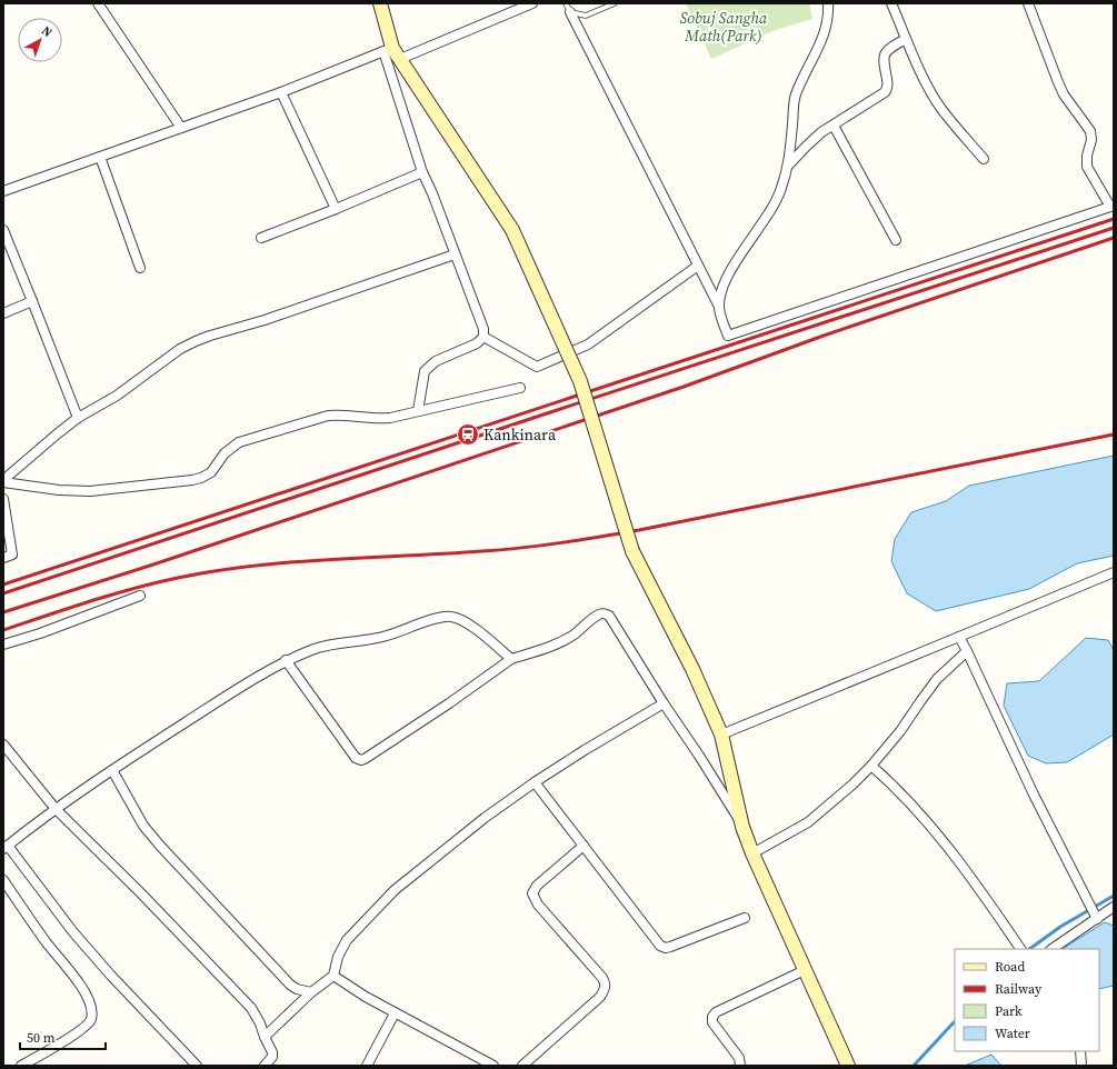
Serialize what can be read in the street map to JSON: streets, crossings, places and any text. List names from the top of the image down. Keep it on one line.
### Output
{"parks":["Sobuj Sangha Math(Park)"],"places":{"station":["Kankinara"]},"legend":["Road","Railway","Park","Water"],"scale_bar":"50 m","north":"top right"}
